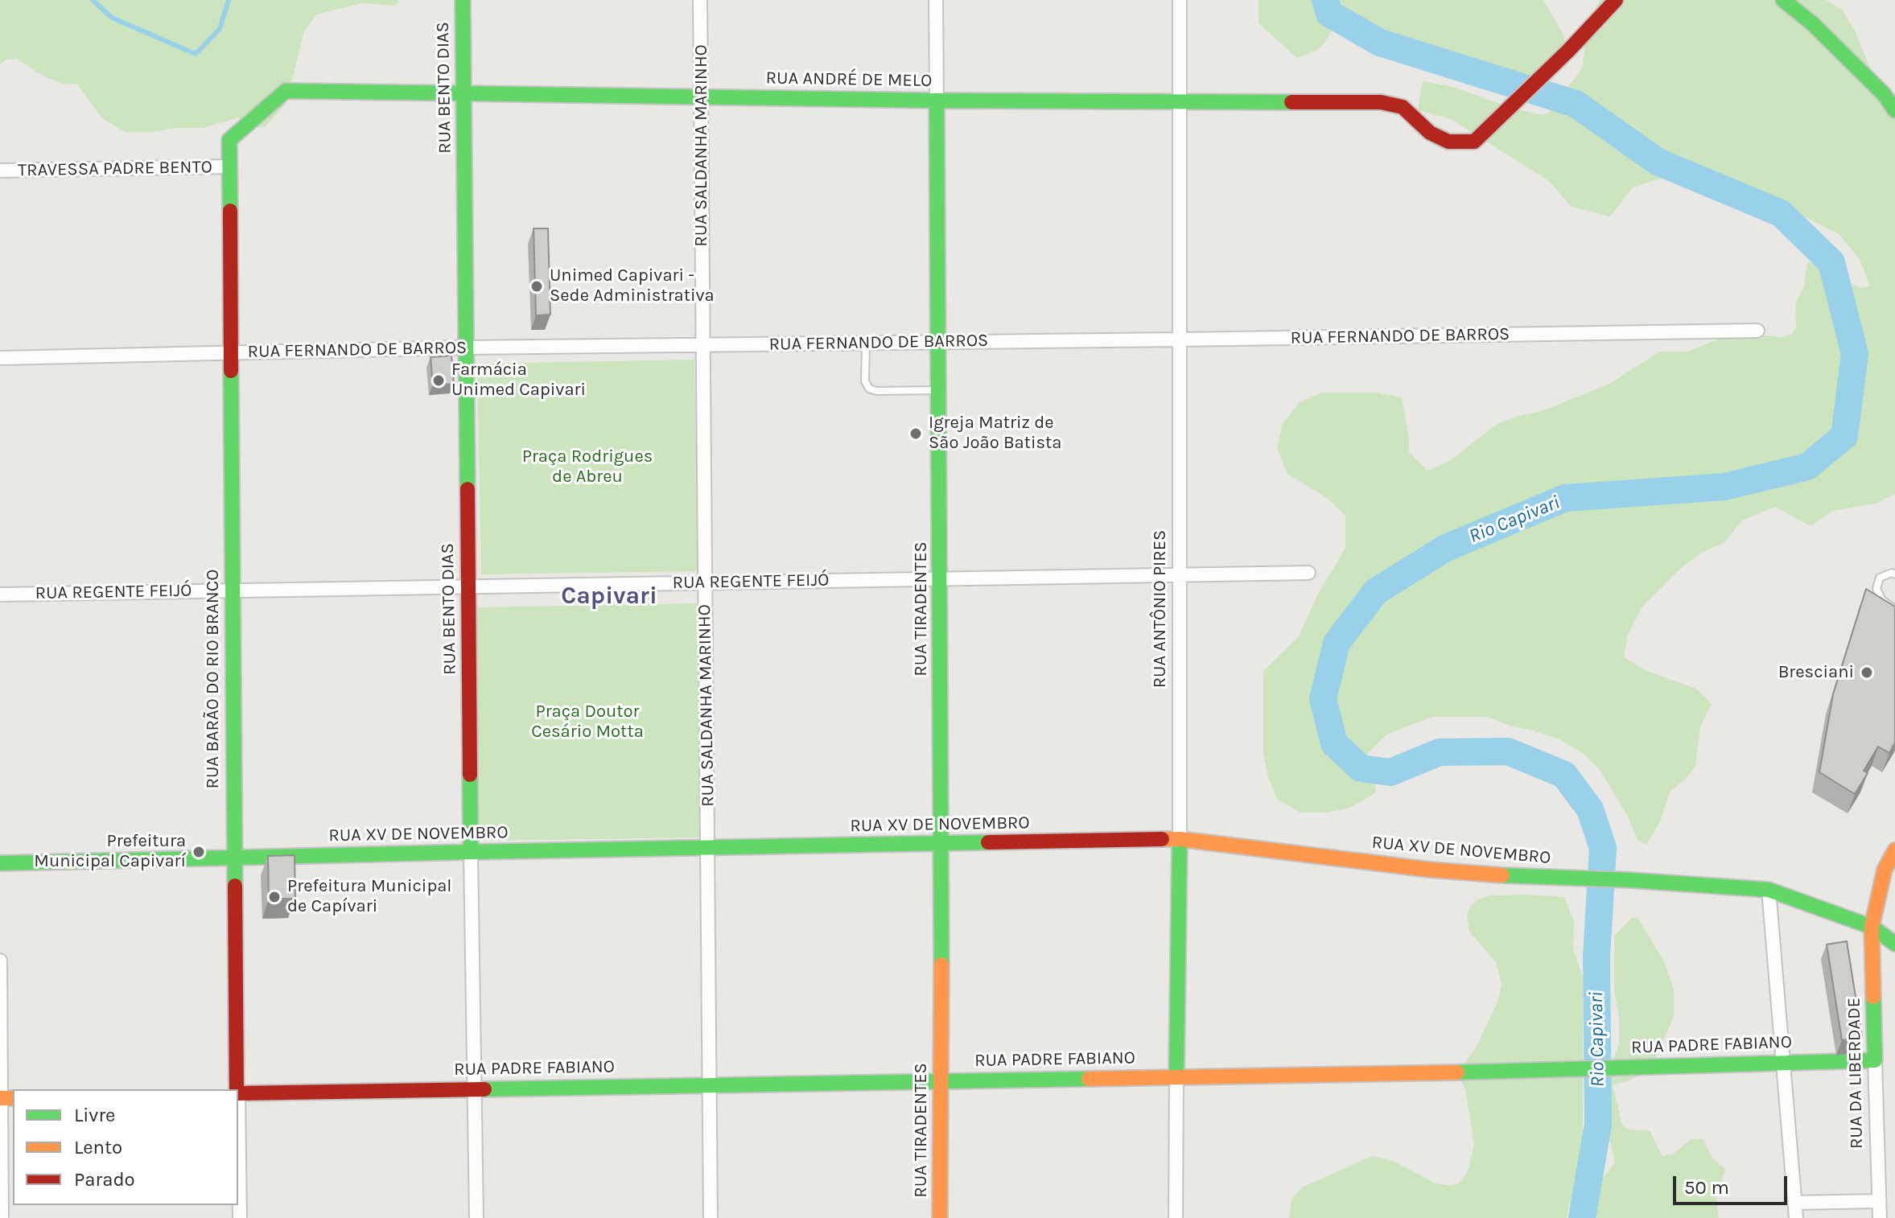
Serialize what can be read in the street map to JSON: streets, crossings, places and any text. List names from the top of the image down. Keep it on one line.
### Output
{"streets":{"main road":["RUA ANDRÉ DE MELO","RUA BENTO DIAS","RUA TIRADENTES","RUA ANTÔNIO PIRES","RUA BARÃO DO RIO BRANCO","RUA XV DE NOVEMBRO","RUA PADRE FABIANO","RUA DA LIBERDADE"],"street":["RUA SALDANHA MARINHO","TRAVESSA PADRE BENTO","RUA FERNANDO DE BARROS","RUA REGENTE FEIJÓ"]},"crossings":[["RUA ANDRÉ DE MELO","RUA BENTO DIAS"],["RUA ANDRÉ DE MELO","RUA SALDANHA MARINHO"],["RUA ANDRÉ DE MELO","RUA TIRADENTES"],["RUA ANDRÉ DE MELO","RUA ANTÔNIO PIRES"],["RUA ANDRÉ DE MELO","RUA BARÃO DO RIO BRANCO"],["RUA BENTO DIAS","RUA FERNANDO DE BARROS"],["RUA BENTO DIAS","RUA REGENTE FEIJÓ"],["RUA BENTO DIAS","RUA XV DE NOVEMBRO"],["RUA BENTO DIAS","RUA PADRE FABIANO"],["RUA SALDANHA MARINHO","RUA FERNANDO DE BARROS"],["RUA SALDANHA MARINHO","RUA REGENTE FEIJÓ"],["RUA SALDANHA MARINHO","RUA XV DE NOVEMBRO"],["RUA SALDANHA MARINHO","RUA PADRE FABIANO"],["TRAVESSA PADRE BENTO","RUA BARÃO DO RIO BRANCO"],["RUA FERNANDO DE BARROS","RUA TIRADENTES"],["RUA FERNANDO DE BARROS","RUA ANTÔNIO PIRES"],["RUA FERNANDO DE BARROS","RUA BARÃO DO RIO BRANCO"],["RUA REGENTE FEIJÓ","RUA TIRADENTES"],["RUA REGENTE FEIJÓ","RUA ANTÔNIO PIRES"],["RUA REGENTE FEIJÓ","RUA BARÃO DO RIO BRANCO"],["RUA TIRADENTES","RUA XV DE NOVEMBRO"],["RUA TIRADENTES","RUA PADRE FABIANO"],["RUA ANTÔNIO PIRES","RUA XV DE NOVEMBRO"],["RUA ANTÔNIO PIRES","RUA PADRE FABIANO"],["RUA BARÃO DO RIO BRANCO","RUA XV DE NOVEMBRO"],["RUA XV DE NOVEMBRO","RUA DA LIBERDADE"],["RUA PADRE FABIANO","RUA DA LIBERDADE"]],"districts":["Capivari"],"water":["Rio Capivari"],"parks":["Praça Rodrigues de Abreu","Praça Doutor Cesário Motta"],"places":["Unimed Capivari - Sede Administrativa","Farmácia Unimed Capivari","Igreja Matriz de São João Batista","Bresciani","Prefeitura Municipal Capivarí","Prefeitura Municipal de Capívari"],"legend":["Livre","Lento","Parado"],"scale_bar":"50 m"}
